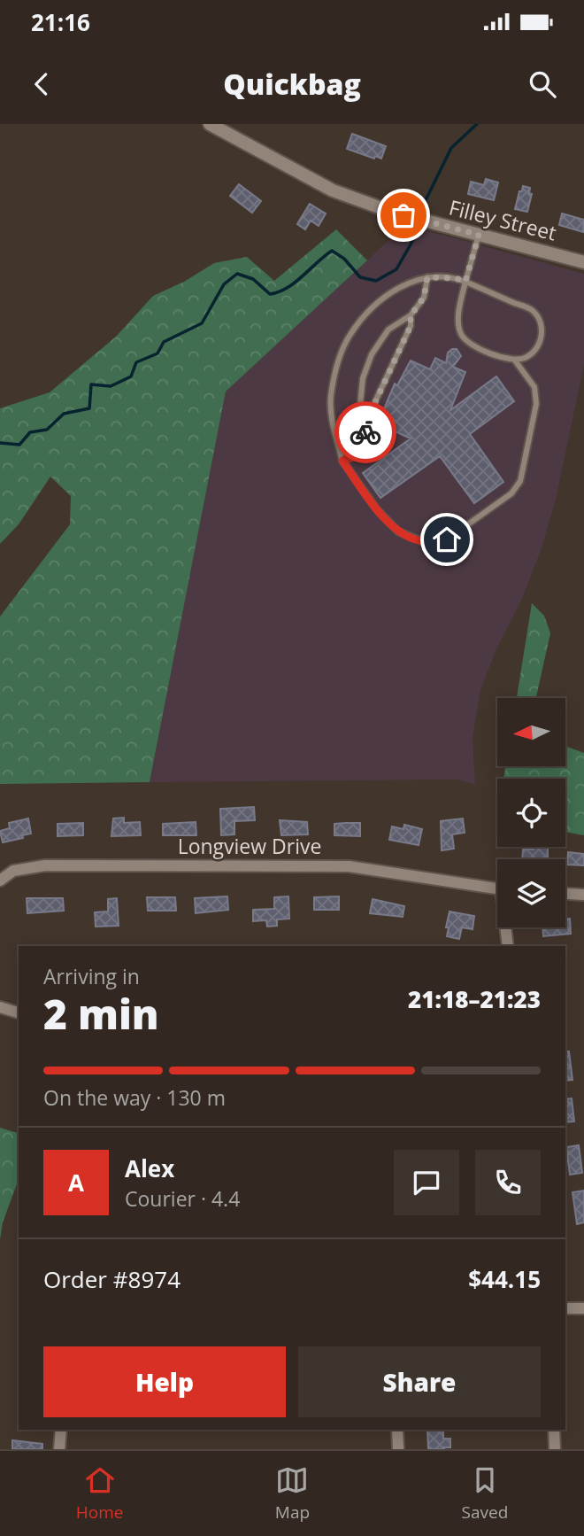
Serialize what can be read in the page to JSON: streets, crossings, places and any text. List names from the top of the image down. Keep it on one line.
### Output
{"streets":{"street":["Filley Street","Longview Drive"]},"north":"left","page":{"status":"21:16","header":"Quickbag","heading":["2 min","Arriving in","21:18–21:23"],"panel":["Alex","Courier · 4.4","Order #8974","$44.15"],"bar":"On the way · 130 m","round":"A","buttons":["Help","Share"],"tabs":["Home","Map","Saved"]}}
